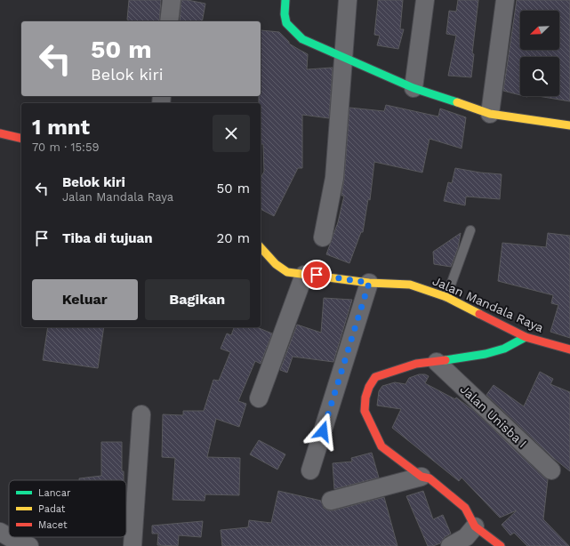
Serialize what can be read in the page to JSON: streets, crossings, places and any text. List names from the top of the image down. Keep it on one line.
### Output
{"streets":{"street":["Jalan Mandala Raya","Jalan Unisba I"]},"legend":["Lancar","Padat","Macet"],"north":"bottom left","page":{"turn":["50 m","Belok kiri"],"heading":["1 mnt","70 m · 15:59"],"list":[{"name":"Belok kiri","note":"Jalan Mandala Raya","value":"50 m"},{"name":"Tiba di tujuan","value":"20 m"}],"buttons":["Keluar","Bagikan"]}}
